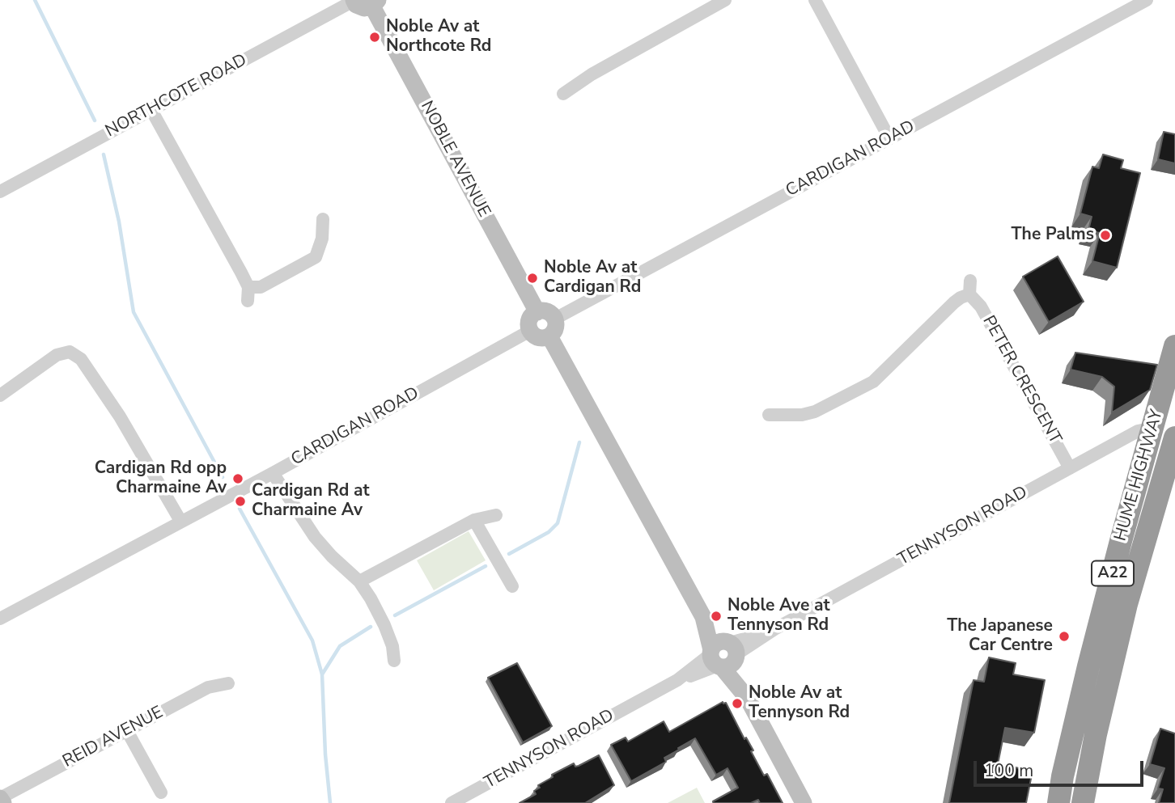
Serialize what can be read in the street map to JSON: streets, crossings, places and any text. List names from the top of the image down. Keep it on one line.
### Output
{"streets":{"highway":["HUME HIGHWAY","A22"],"street":["NORTHCOTE ROAD","NOBLE AVENUE","CARDIGAN ROAD","PETER CRESCENT","TENNYSON ROAD","REID AVENUE"]},"crossings":[["NOBLE AVENUE","CARDIGAN ROAD"],["PETER CRESCENT","TENNYSON ROAD"],["HUME HIGHWAY","TENNYSON ROAD"]],"places":["Noble Av at Northcote Rd","The Palms","Noble Av at Cardigan Rd","Cardigan Rd opp Charmaine Av","Cardigan Rd at Charmaine Av","Noble Ave at Tennyson Rd","The Japanese Car Centre","Noble Av at Tennyson Rd"],"scale_bar":"100 m"}
